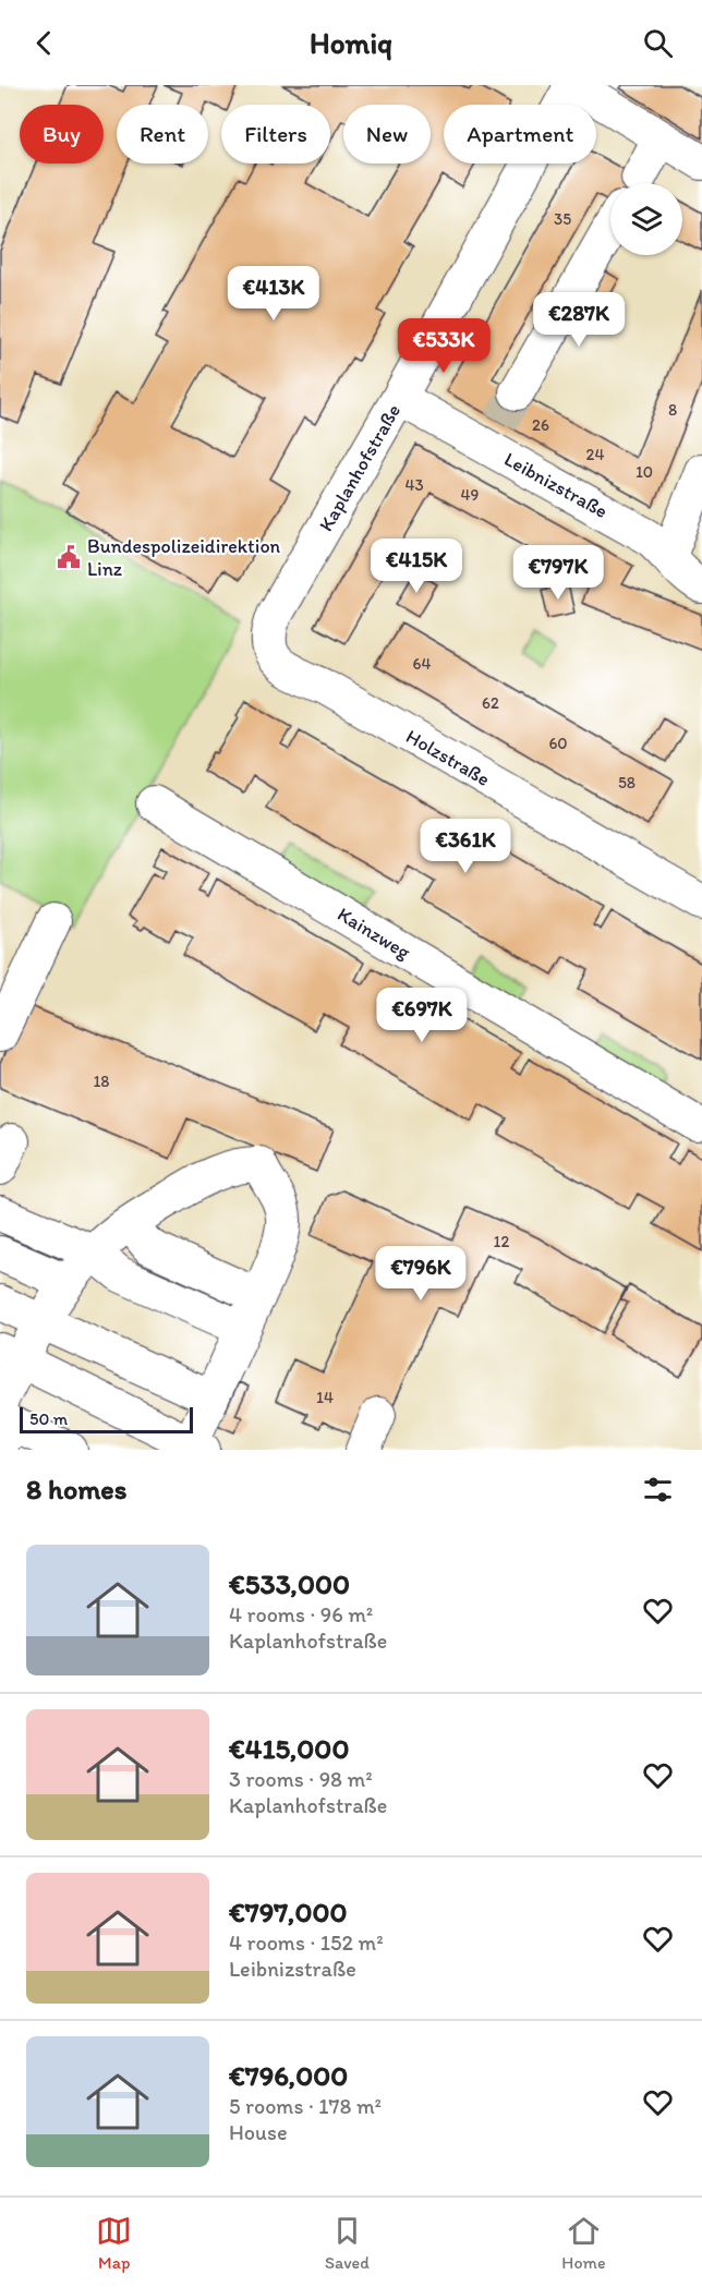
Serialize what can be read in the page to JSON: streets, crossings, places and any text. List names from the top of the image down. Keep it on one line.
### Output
{"streets":{"street":["Kaplanhofstraße","Leibnizstraße","Holzstraße","Kainzweg"]},"crossings":[["Kaplanhofstraße","Leibnizstraße"],["Kaplanhofstraße","Holzstraße"]],"places":{"public building":["Bundespolizeidirektion Linz"]},"house_numbers":["35","8","26","24","10","43","49","64","62","60","58","18","12","14"],"scale_bar":"50 m","page":{"header":"Homiq","chip":["Buy","Rent","Filters","New","Apartment"],"price":["€413K","€287K","€533K","€415K","€797K","€361K","€697K","€796K"],"scale":"50 m","heading":"8 homes","list":[{"name":"€533,000","note":"4 rooms · 96 m² · Kaplanhofstraße"},{"name":"€415,000","note":"3 rooms · 98 m² · Kaplanhofstraße"},{"name":"€797,000","note":"4 rooms · 152 m² · Leibnizstraße"},{"name":"€796,000","note":"5 rooms · 178 m² · House"}],"tabs":["Map","Saved","Home"]}}
